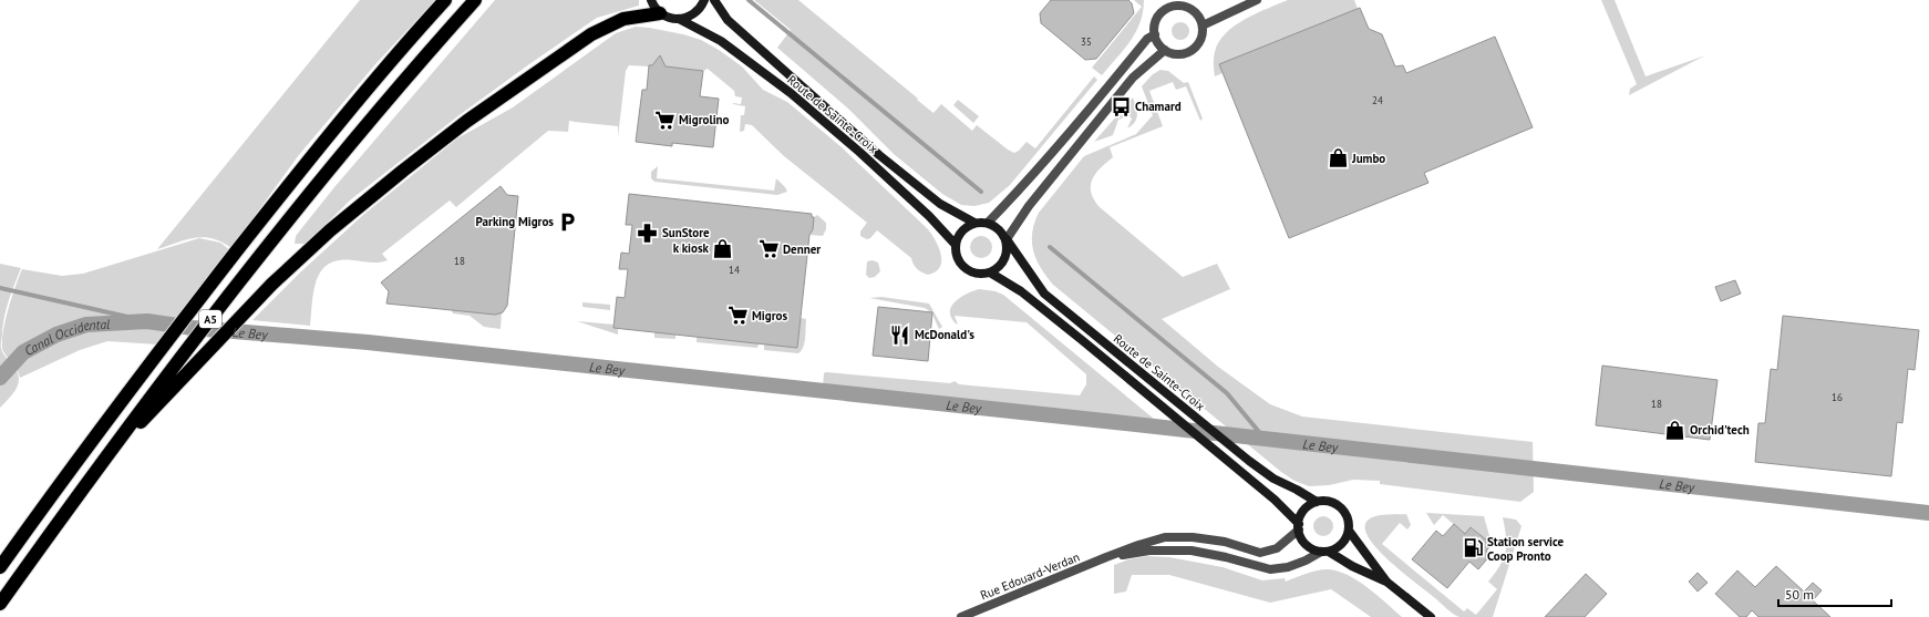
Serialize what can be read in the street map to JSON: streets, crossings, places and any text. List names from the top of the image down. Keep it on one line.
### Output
{"streets":{"highway":["A5"],"main road":["Route de Sainte-Croix"],"street":["Rue Edouard-Verdan"]},"water":["Le Bey","Canal Occidental"],"places":{"bus stop":["Chamard"],"supermarket":["Migrolino","Denner","Migros"],"shop":["Jumbo","k kiosk","Orchid'tech"],"parking":["Parking Migros"],"pharmacy":["SunStore"],"restaurant":["McDonald's"],"fuel station":["Station service Coop Pronto"]},"house_numbers":["35","24","18","14","16","18"],"scale_bar":"50 m"}
